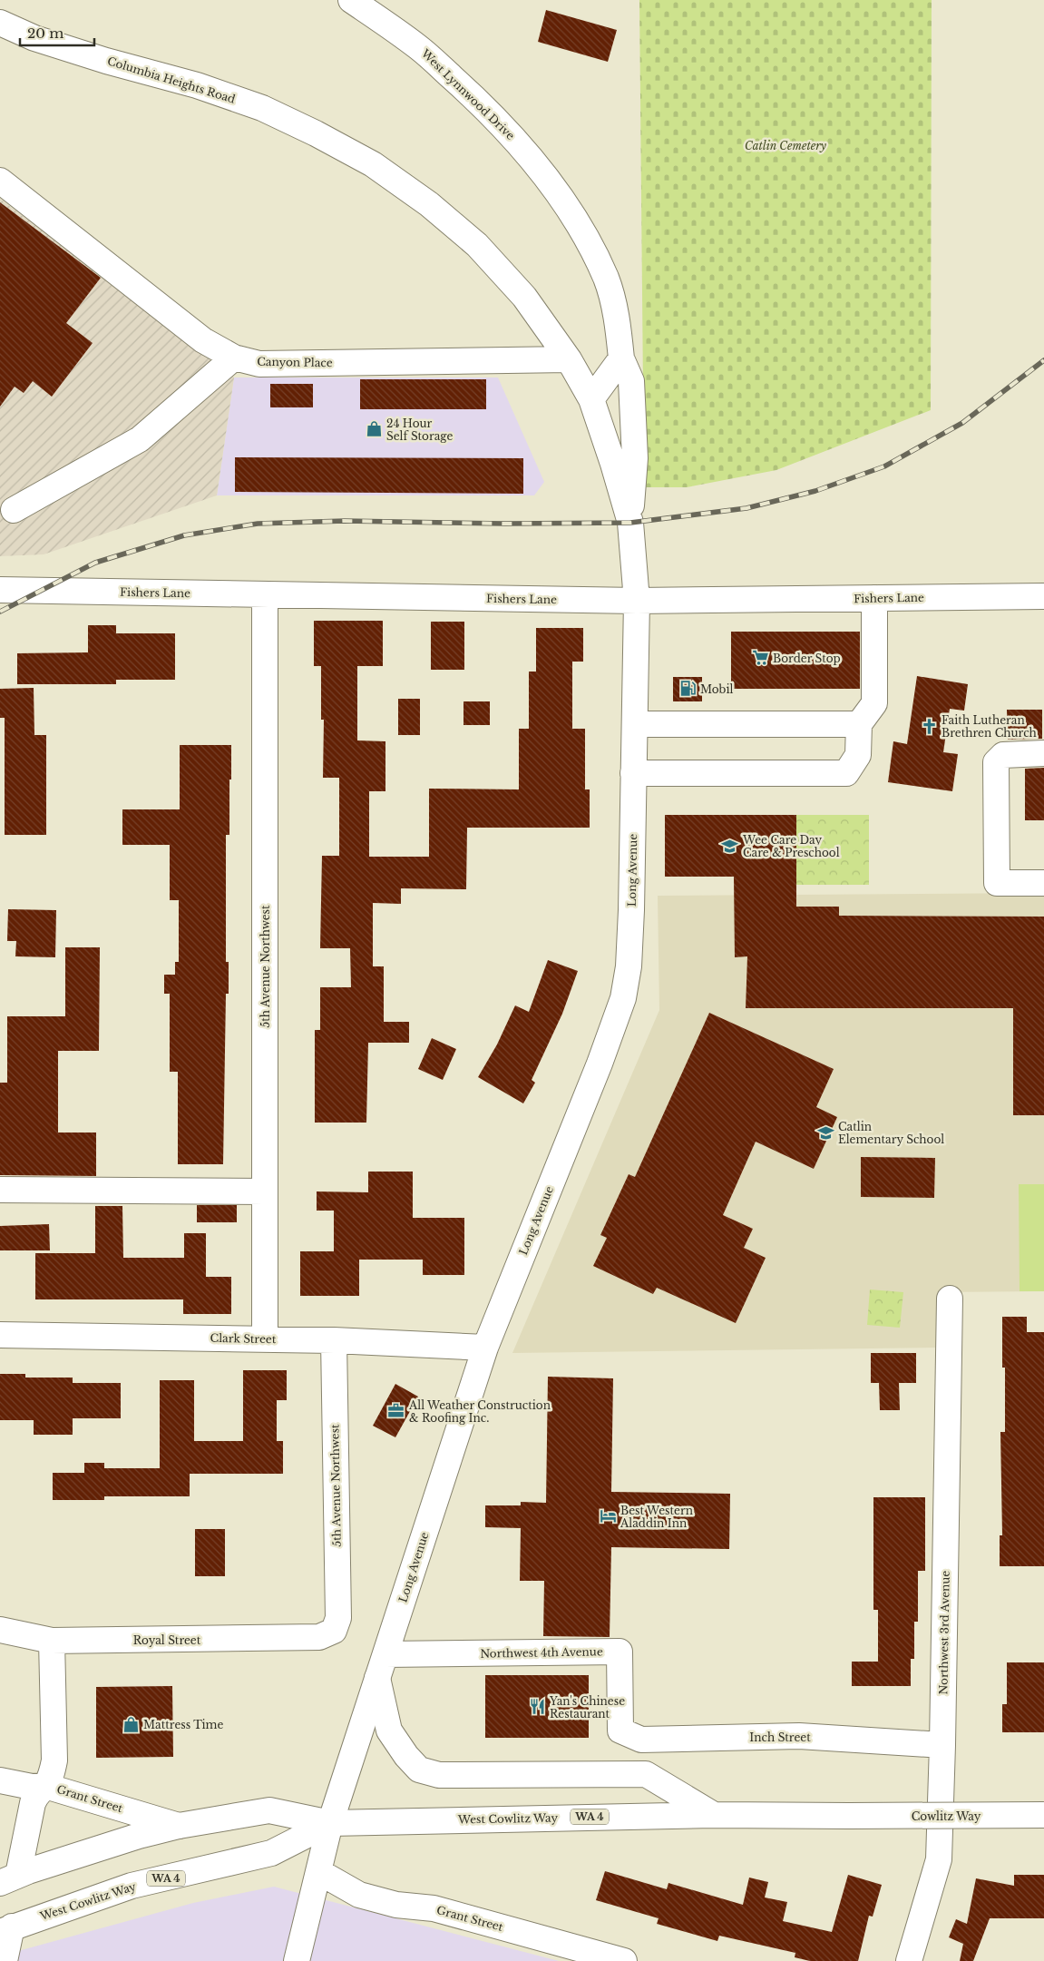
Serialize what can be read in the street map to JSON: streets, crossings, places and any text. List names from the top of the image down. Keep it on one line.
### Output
{"streets":{"street":["Columbia Heights Road","West Lynnwood Drive","Canyon Place","Fishers Lane","Long Avenue","5th Avenue Northwest","Clark Street","Northwest 3rd Avenue","Royal Street","Northwest 4th Avenue","Inch Street","Grant Street","Cowlitz Way","WA 4","West Cowlitz Way"]},"crossings":[["Columbia Heights Road","West Lynnwood Drive"],["Columbia Heights Road","Canyon Place"],["Columbia Heights Road","Fishers Lane"],["Columbia Heights Road","Long Avenue"],["Fishers Lane","Long Avenue"],["Fishers Lane","5th Avenue Northwest"],["Long Avenue","Clark Street"],["Long Avenue","Northwest 4th Avenue"],["Long Avenue","West Cowlitz Way"],["5th Avenue Northwest","Clark Street"],["5th Avenue Northwest","Royal Street"],["Northwest 3rd Avenue","Inch Street"],["Northwest 4th Avenue","Inch Street"],["Grant Street","West Cowlitz Way"],["Cowlitz Way","West Cowlitz Way"]],"parks":["Catlin Cemetery"],"places":{"shop":["24 Hour Self Storage","Mattress Time"],"supermarket":["Border Stop"],"fuel station":["Mobil"],"church":["Faith Lutheran Brethren Church"],"school or university":["Wee Care Day Care & Preschool","Catlin Elementary School"],"office":["All Weather Construction & Roofing Inc."],"hotel":["Best Western Aladdin Inn"],"restaurant":["Yan's Chinese Restaurant"]},"scale_bar":"20 m"}
